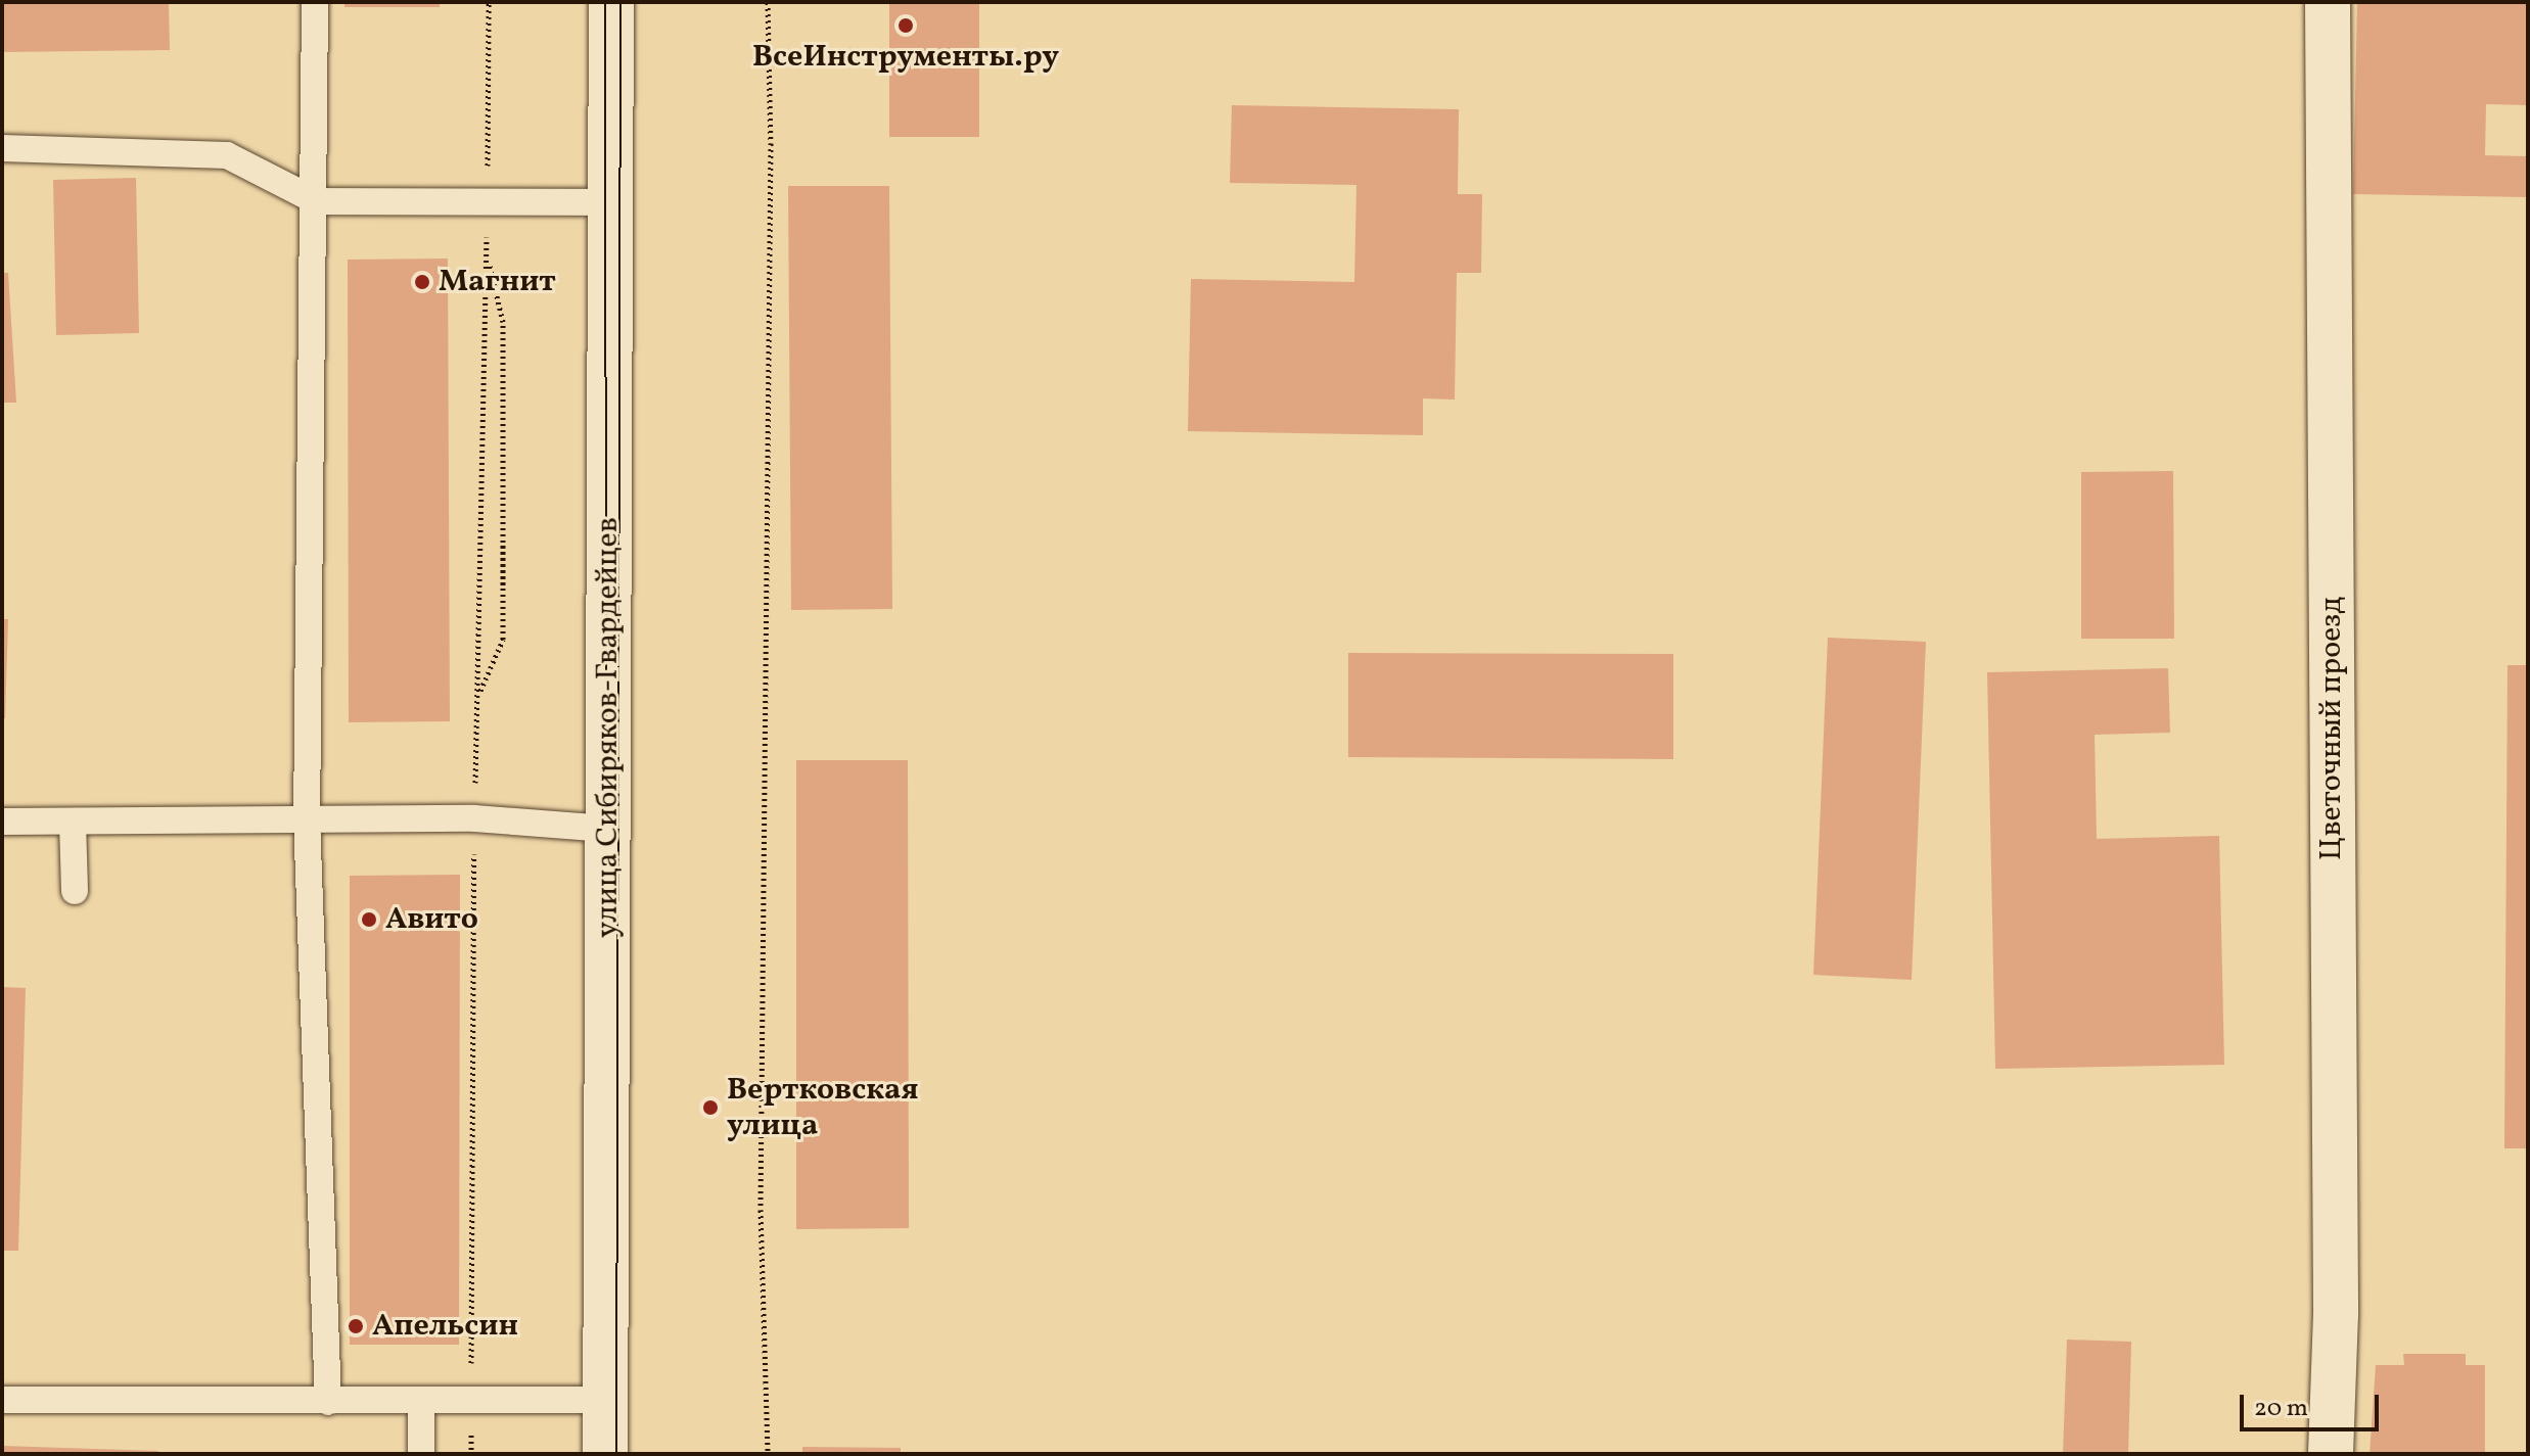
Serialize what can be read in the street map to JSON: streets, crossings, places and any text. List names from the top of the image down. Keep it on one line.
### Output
{"streets":{"main road":["улица Сибиряков-Гвардейцев","Цветочный проезд"]},"places":["ВсеИнструменты.ру","Магнит","Авито","Вертковская улица","Апельсин"],"scale_bar":"20 m"}
